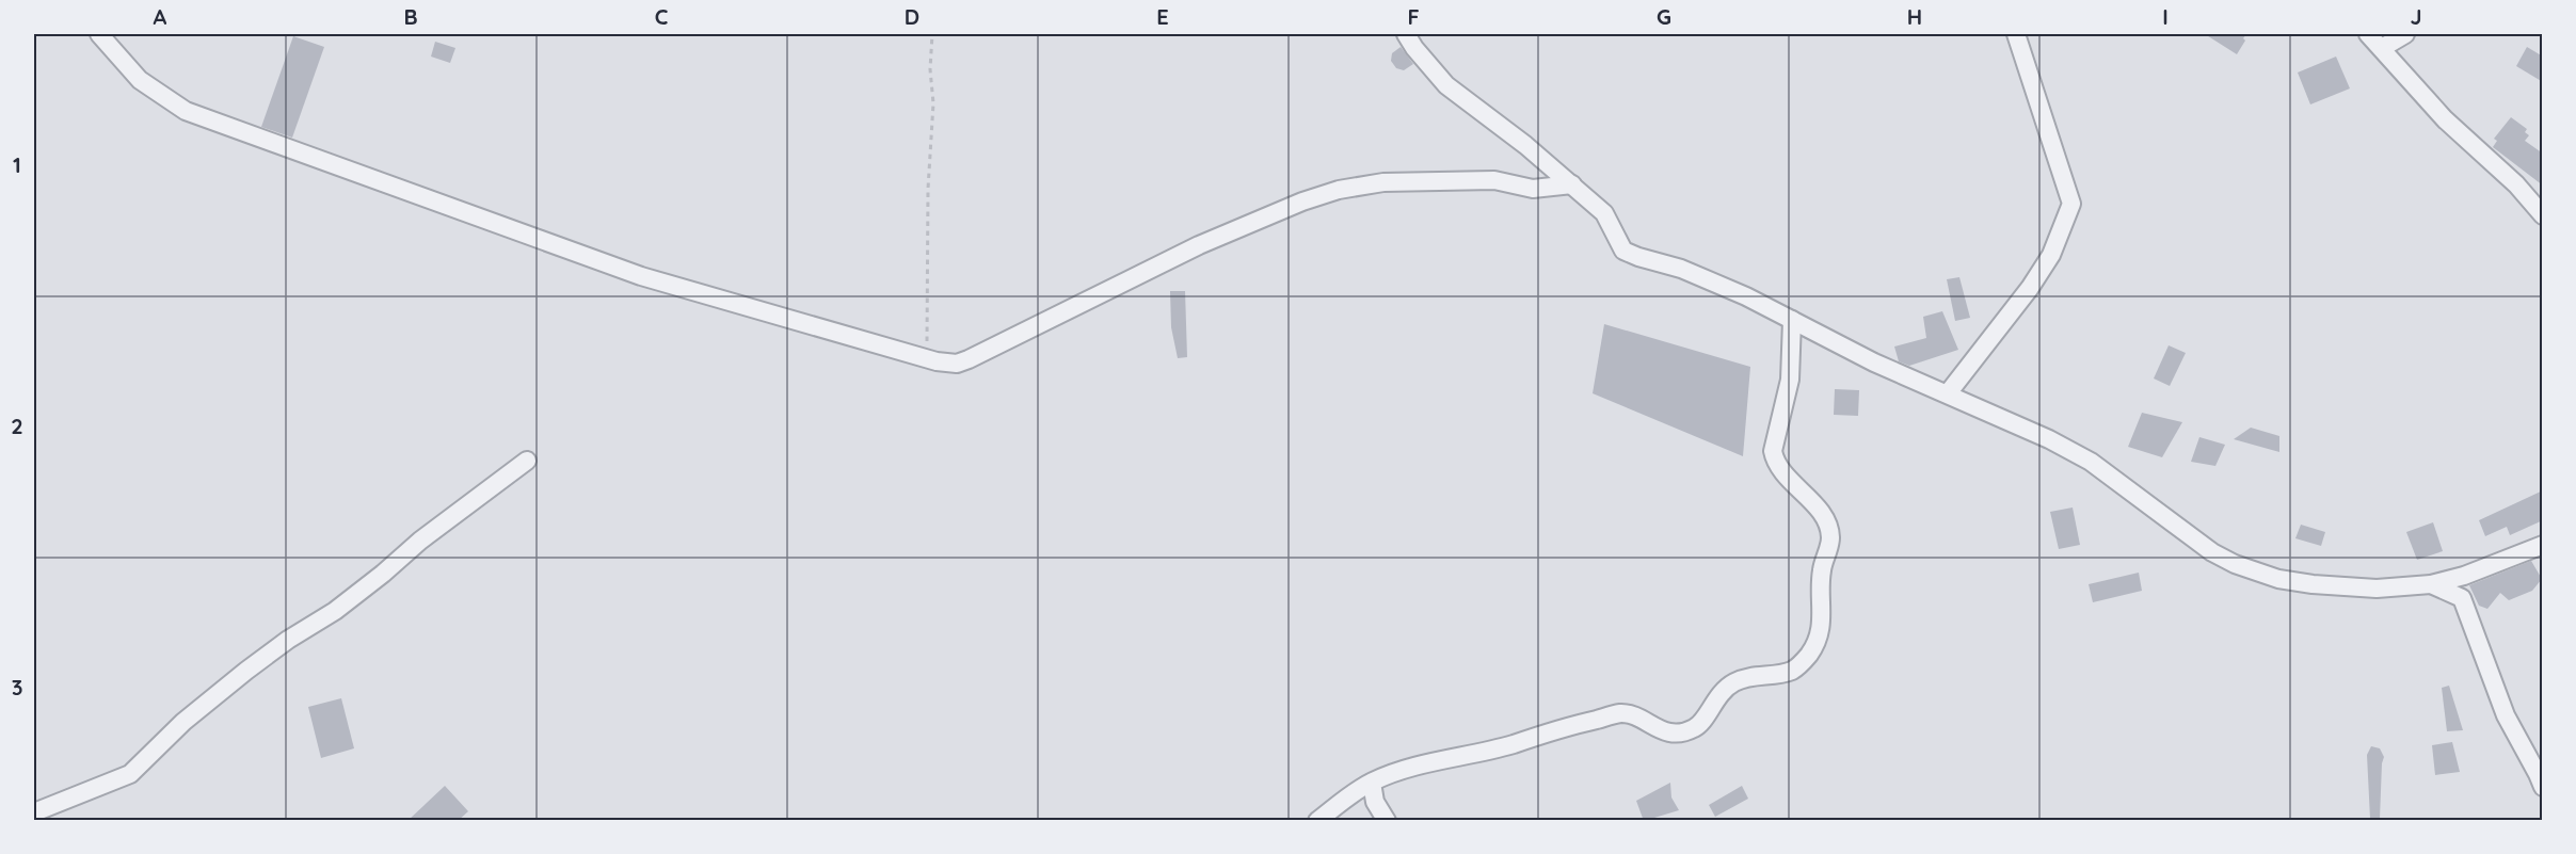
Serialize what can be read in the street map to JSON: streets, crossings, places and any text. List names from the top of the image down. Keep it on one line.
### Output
{"grid":{"columns":["A","B","C","D","E","F","G","H","I","J"],"rows":["1","2","3"]}}
